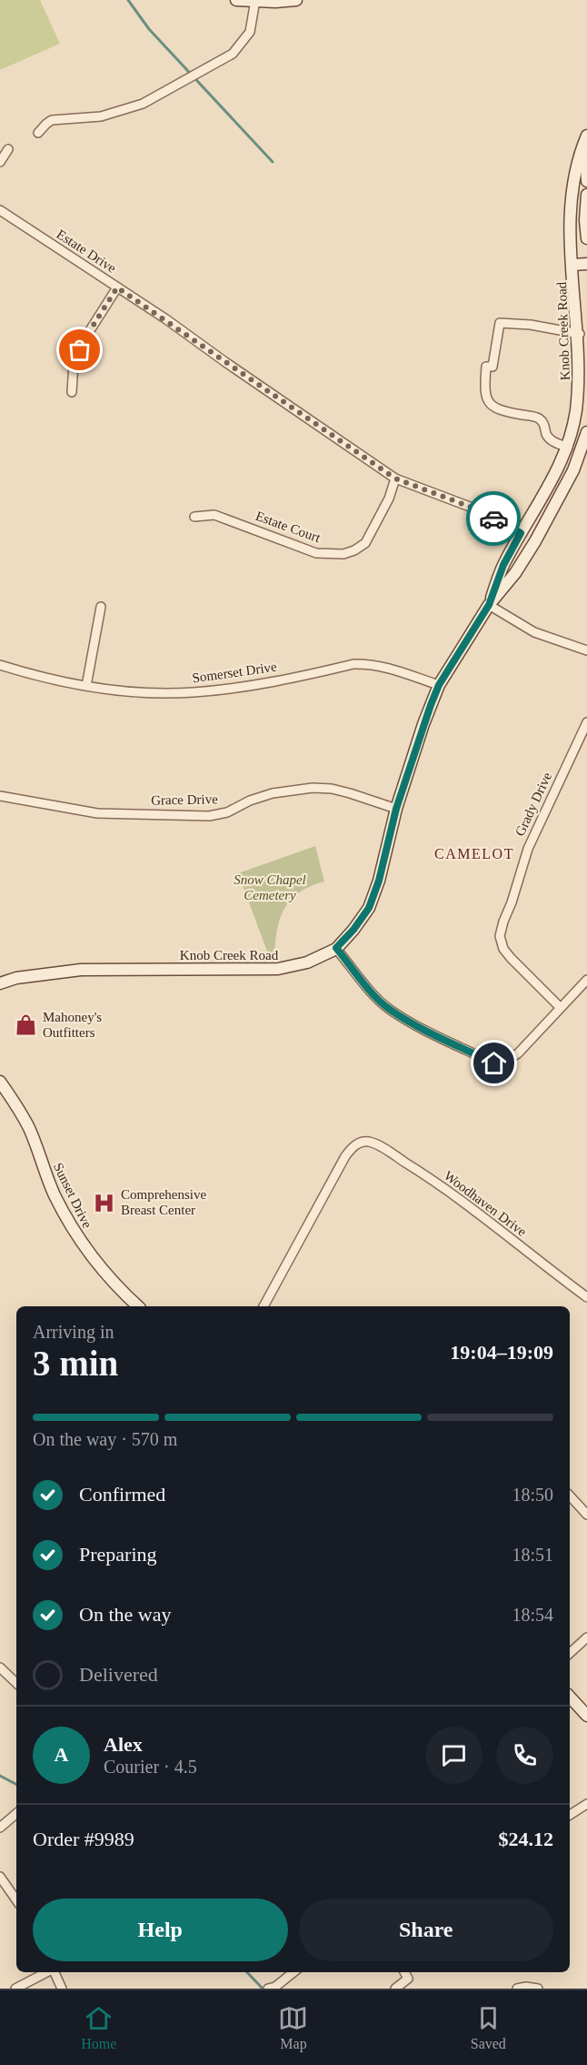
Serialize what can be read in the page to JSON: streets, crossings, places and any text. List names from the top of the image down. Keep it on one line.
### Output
{"streets":{"main road":["Knob Creek Road","Sunset Drive"],"street":["Estate Drive","Estate Court","Somerset Drive","Grace Drive","Grady Drive","Woodhaven Drive"]},"crossings":[["Estate Drive","Knob Creek Road"],["Estate Drive","Estate Court"],["Knob Creek Road","Somerset Drive"],["Knob Creek Road","Grace Drive"]],"districts":["CAMELOT"],"parks":["Snow Chapel Cemetery"],"places":{"shop":["Mahoney's Outfitters"],"hospital":["Comprehensive Breast Center"]},"page":{"heading":["3 min","Arriving in","19:04–19:09"],"panel":["Alex","Courier · 4.5","Order #9989","$24.12"],"bar":"On the way · 570 m","list":[["Confirmed","18:50"],["Preparing","18:51"],["On the way","18:54"],"Delivered"],"round":"A","buttons":["Help","Share"],"tabs":["Home","Map","Saved"]}}
